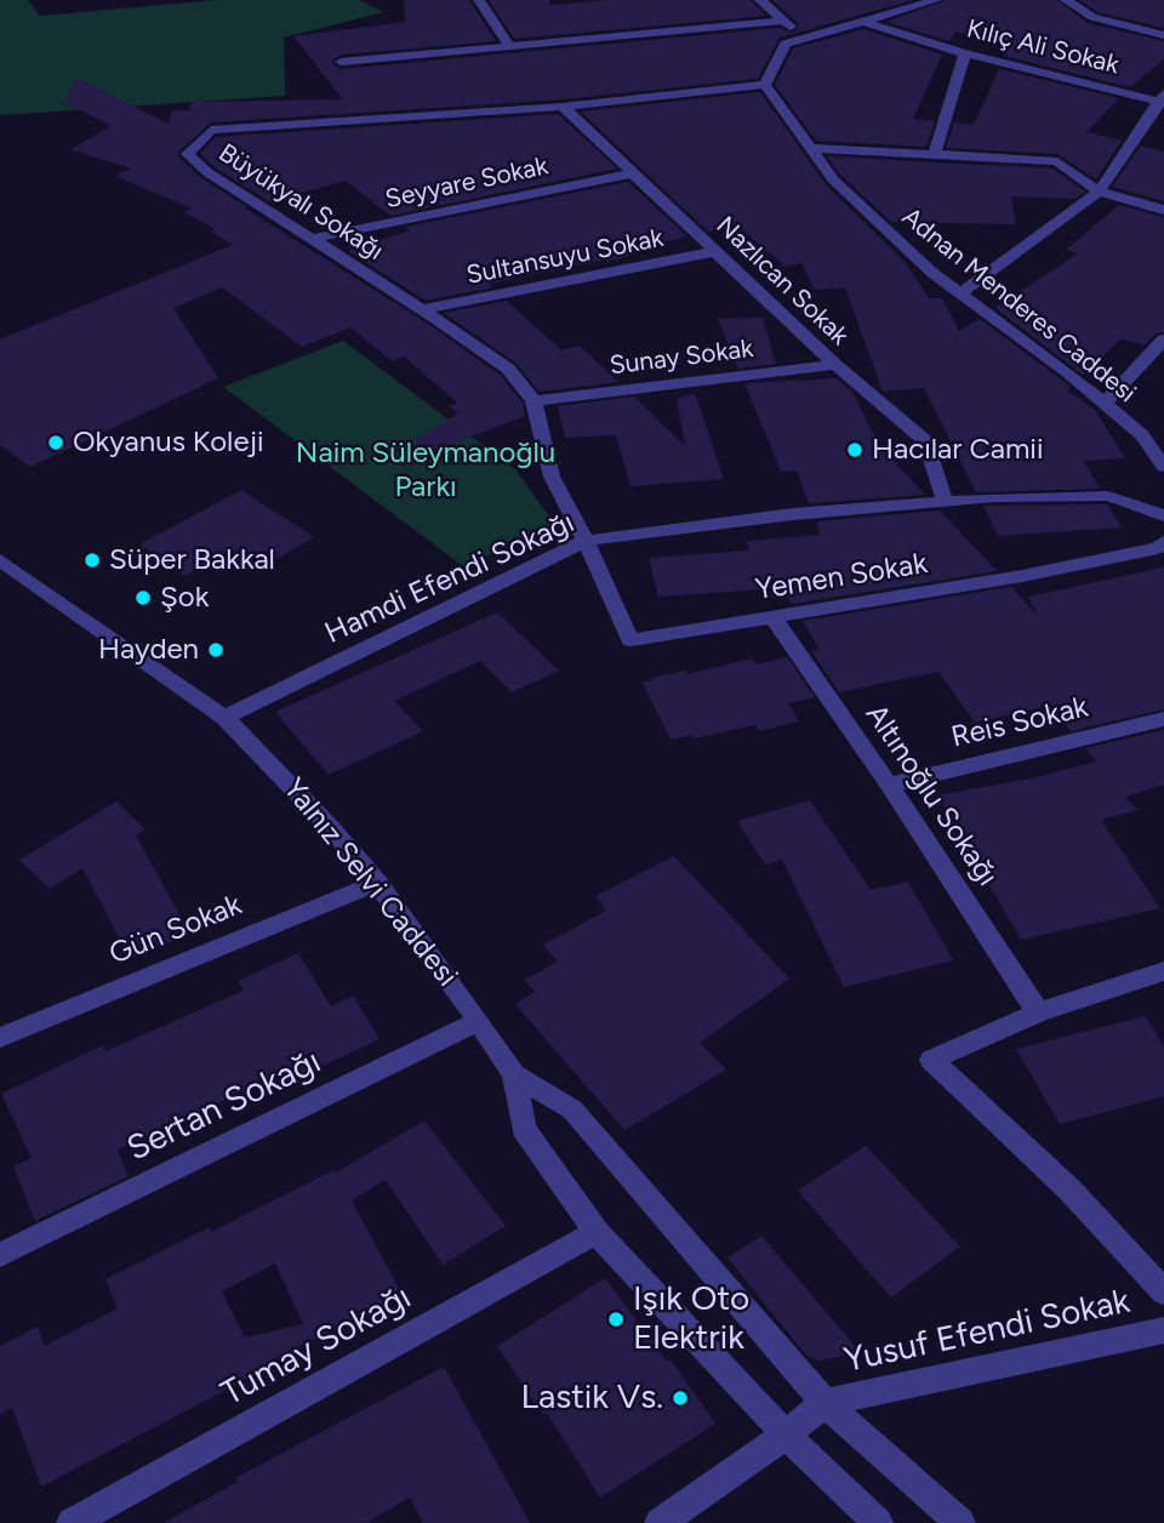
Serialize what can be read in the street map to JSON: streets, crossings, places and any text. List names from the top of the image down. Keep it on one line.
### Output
{"streets":{"street":["Kılıç Ali Sokak","Seyyare Sokak","Büyükyalı Sokağı","Sultansuyu Sokak","Nazlıcan Sokak","Adnan Menderes Caddesi","Sunay Sokak","Yemen Sokak","Hamdi Efendi Sokağı","Reis Sokak","Altınoğlu Sokağı","Yalnız Selvi Caddesi","Gün Sokak","Sertan Sokağı","Yusuf Efendi Sokak","Tumay Sokağı"]},"crossings":[["Seyyare Sokak","Büyükyalı Sokağı"],["Seyyare Sokak","Nazlıcan Sokak"],["Büyükyalı Sokağı","Sultansuyu Sokak"],["Büyükyalı Sokağı","Nazlıcan Sokak"],["Büyükyalı Sokağı","Adnan Menderes Caddesi"],["Büyükyalı Sokağı","Sunay Sokak"],["Büyükyalı Sokağı","Yemen Sokak"],["Büyükyalı Sokağı","Hamdi Efendi Sokağı"],["Sultansuyu Sokak","Nazlıcan Sokak"],["Nazlıcan Sokak","Sunay Sokak"],["Nazlıcan Sokak","Hamdi Efendi Sokağı"],["Yemen Sokak","Hamdi Efendi Sokağı"],["Yemen Sokak","Altınoğlu Sokağı"],["Hamdi Efendi Sokağı","Yalnız Selvi Caddesi"],["Reis Sokak","Altınoğlu Sokağı"],["Yalnız Selvi Caddesi","Gün Sokak"],["Yalnız Selvi Caddesi","Sertan Sokağı"],["Yalnız Selvi Caddesi","Yusuf Efendi Sokak"],["Yalnız Selvi Caddesi","Tumay Sokağı"]],"parks":["Naim Süleymanoğlu Parkı"],"places":["Okyanus Koleji","Hacılar Camii","Süper Bakkal","Şok","Hayden","Işık Oto Elektrik","Lastik Vs."]}
